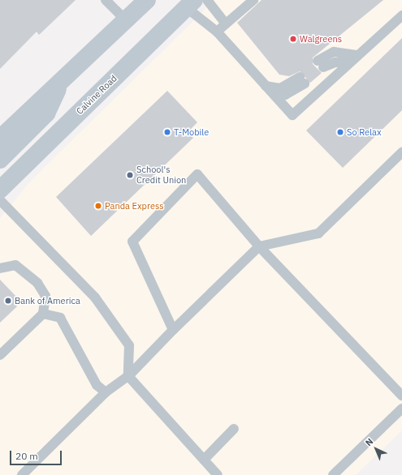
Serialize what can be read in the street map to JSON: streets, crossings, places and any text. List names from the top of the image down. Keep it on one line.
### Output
{"streets":{"main road":["Calvine Road"]},"places":["Walgreens","T-Mobile","So Relax","School's Credit Union","Panda Express","Bank of America"],"scale_bar":"20 m","north":"top left"}
